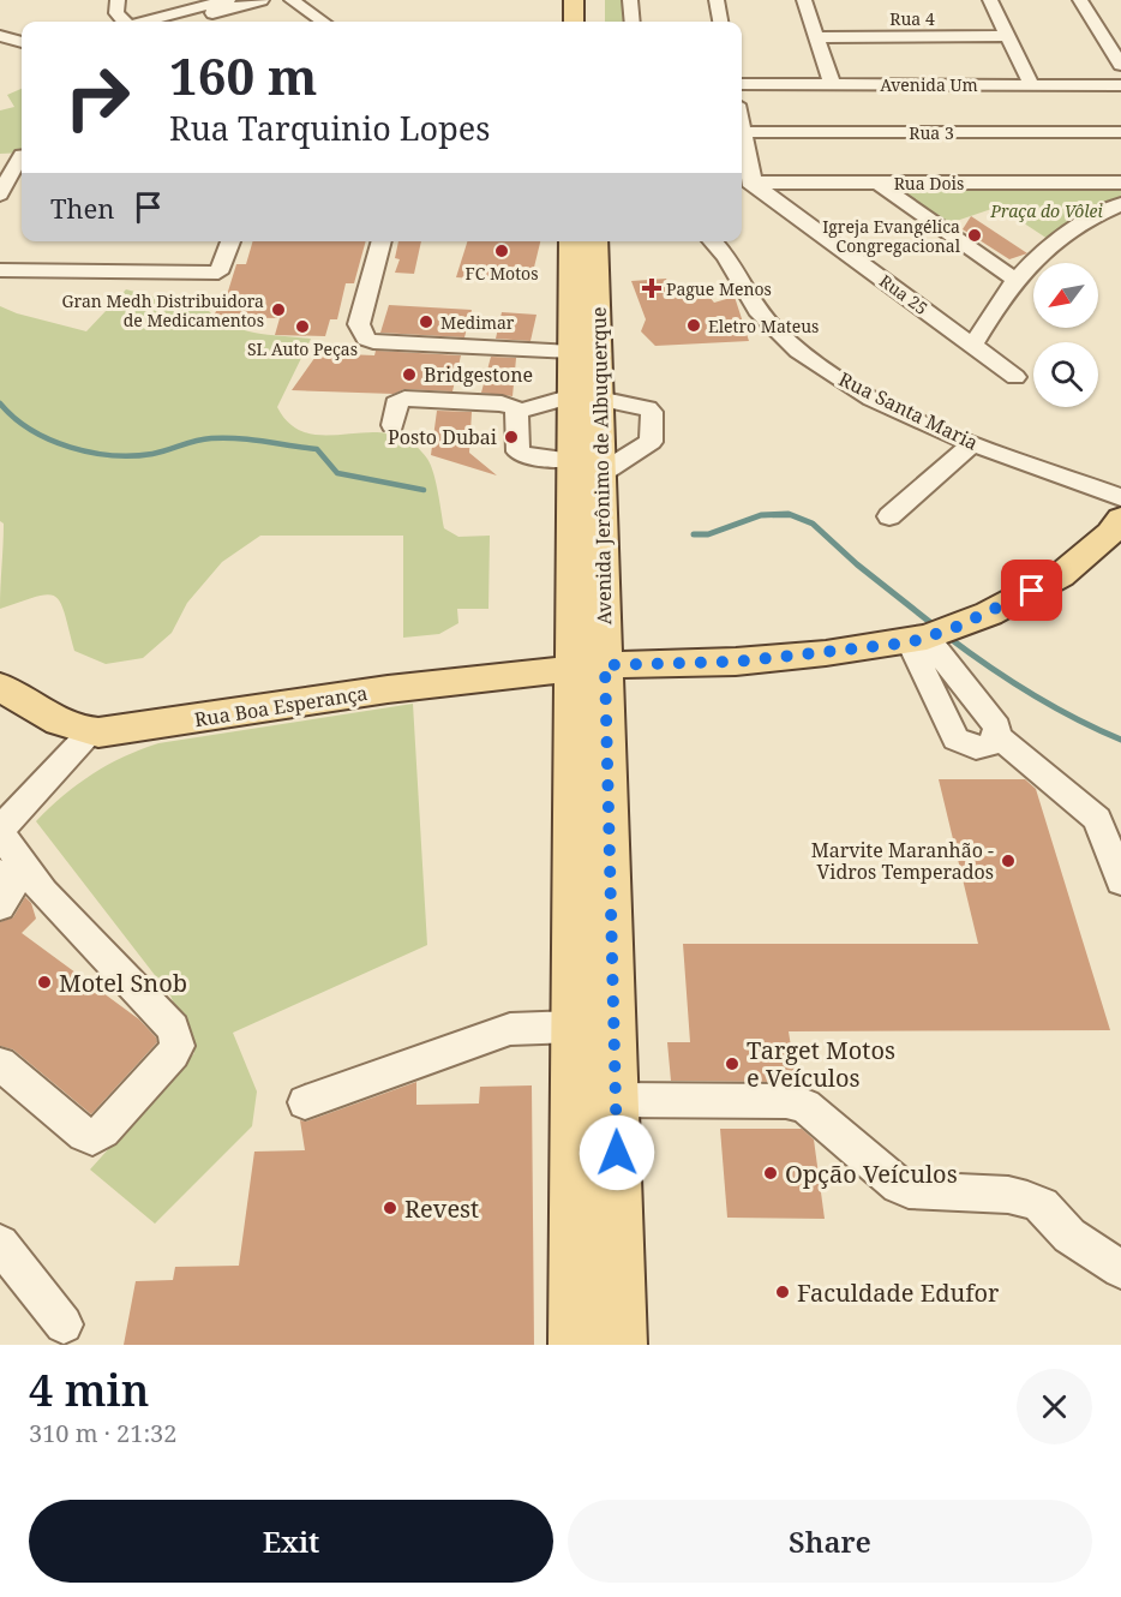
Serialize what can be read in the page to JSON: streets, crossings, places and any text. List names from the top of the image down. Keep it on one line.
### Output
{"streets":{"main road":["Avenida Jerônimo de Albuquerque","Rua Boa Esperança"],"street":["Rua 4","Avenida Um","Rua 3","Rua Dois","Rua 25","Rua Santa Maria"]},"crossings":[["Rua Dois","Rua 25"],["Avenida Jerônimo de Albuquerque","Rua Boa Esperança"]],"parks":["Praça do Vôlei"],"places":{"other":["Igreja Evangélica Congregacional","FC Motos","Gran Medh Distribuidora de Medicamentos","Medimar","Eletro Mateus","SL Auto Peças","Bridgestone","Posto Dubai","Marvite Maranhão - Vidros Temperados","Motel Snob","Target Motos e Veículos","Opção Veículos","Revest","Faculdade Edufor"],"health":["Pague Menos"]},"north":"bottom left","page":{"turn":["160 m","Rua Tarquinio Lopes"],"then":"Then","heading":["4 min","310 m · 21:32"],"buttons":["Exit","Share"]}}
